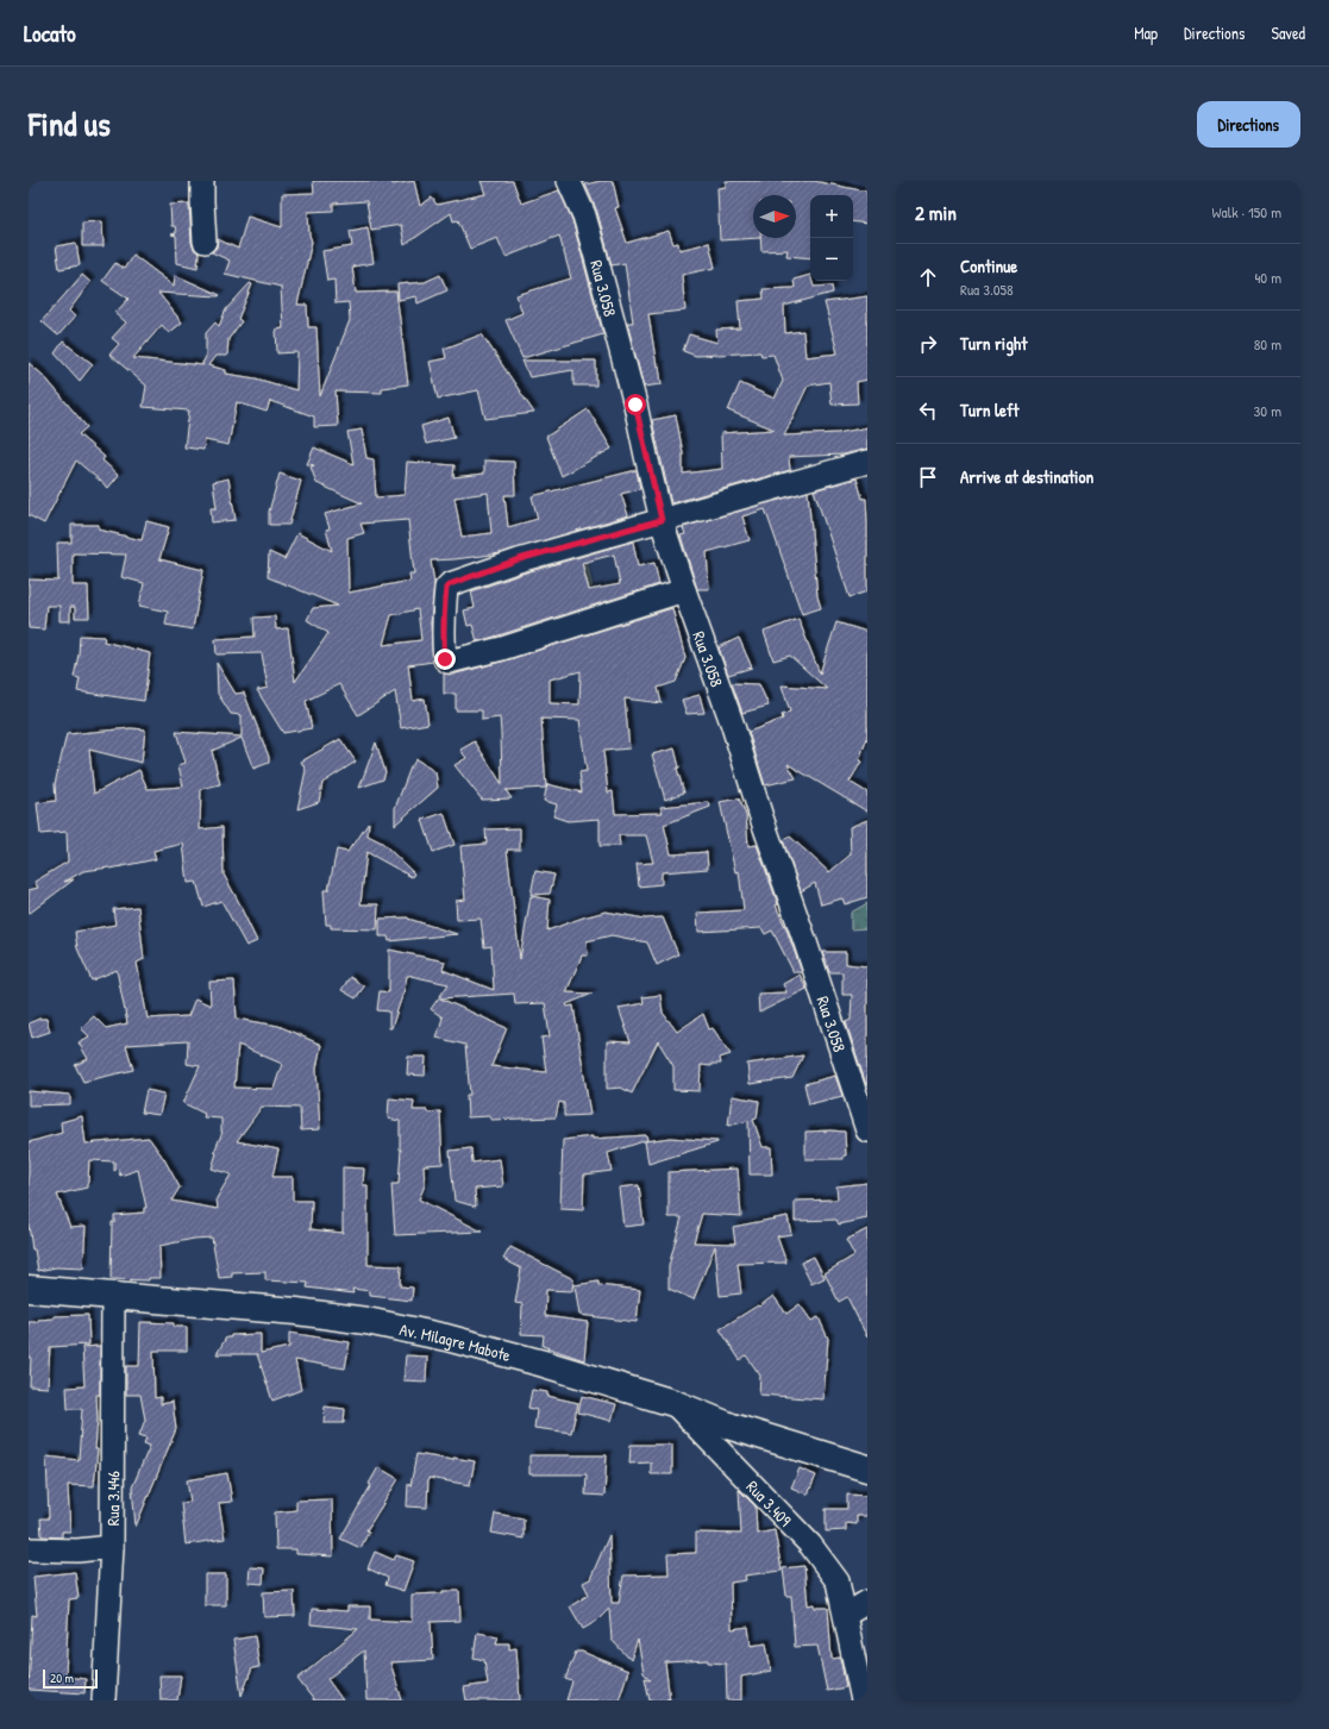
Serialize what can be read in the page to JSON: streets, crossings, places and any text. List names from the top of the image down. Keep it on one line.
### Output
{"streets":{"street":["Rua 3.058","Av. Milagre Mabote","Rua 3.446","Rua 3.409"]},"crossings":[["Av. Milagre Mabote","Rua 3.446"],["Av. Milagre Mabote","Rua 3.409"]],"scale_bar":"20 m","north":"right","page":{"header":"Locato","nav":["Map","Directions","Saved"],"title":"Find us","buttons":"Directions","heading":["2 min","Walk · 150 m"],"map_buttons":["+","−"],"list":[["Continue","Rua 3.058","40 m"],["Turn right","80 m"],["Turn left","30 m"],"Arrive at destination"],"scale":"20 m"}}
